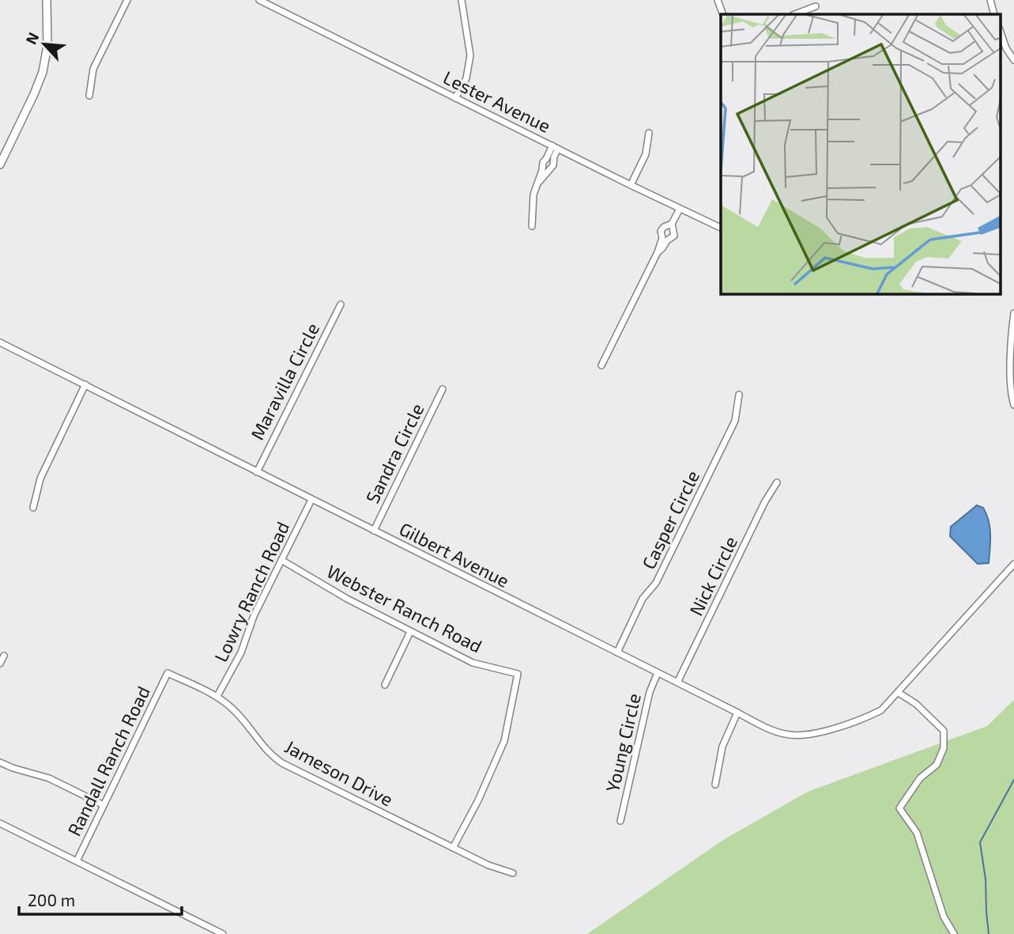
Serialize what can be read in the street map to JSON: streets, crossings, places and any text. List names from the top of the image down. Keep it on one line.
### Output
{"streets":{"street":["Lester Avenue","Maravilla Circle","Sandra Circle","Casper Circle","Gilbert Avenue","Nick Circle","Lowry Ranch Road","Webster Ranch Road","Young Circle","Randall Ranch Road","Jameson Drive"]},"crossings":[["Maravilla Circle","Gilbert Avenue"],["Sandra Circle","Gilbert Avenue"],["Casper Circle","Gilbert Avenue"],["Gilbert Avenue","Nick Circle"],["Gilbert Avenue","Lowry Ranch Road"],["Gilbert Avenue","Young Circle"],["Lowry Ranch Road","Webster Ranch Road"],["Lowry Ranch Road","Jameson Drive"],["Webster Ranch Road","Jameson Drive"],["Randall Ranch Road","Jameson Drive"]],"scale_bar":"200 m","north":"top left"}
